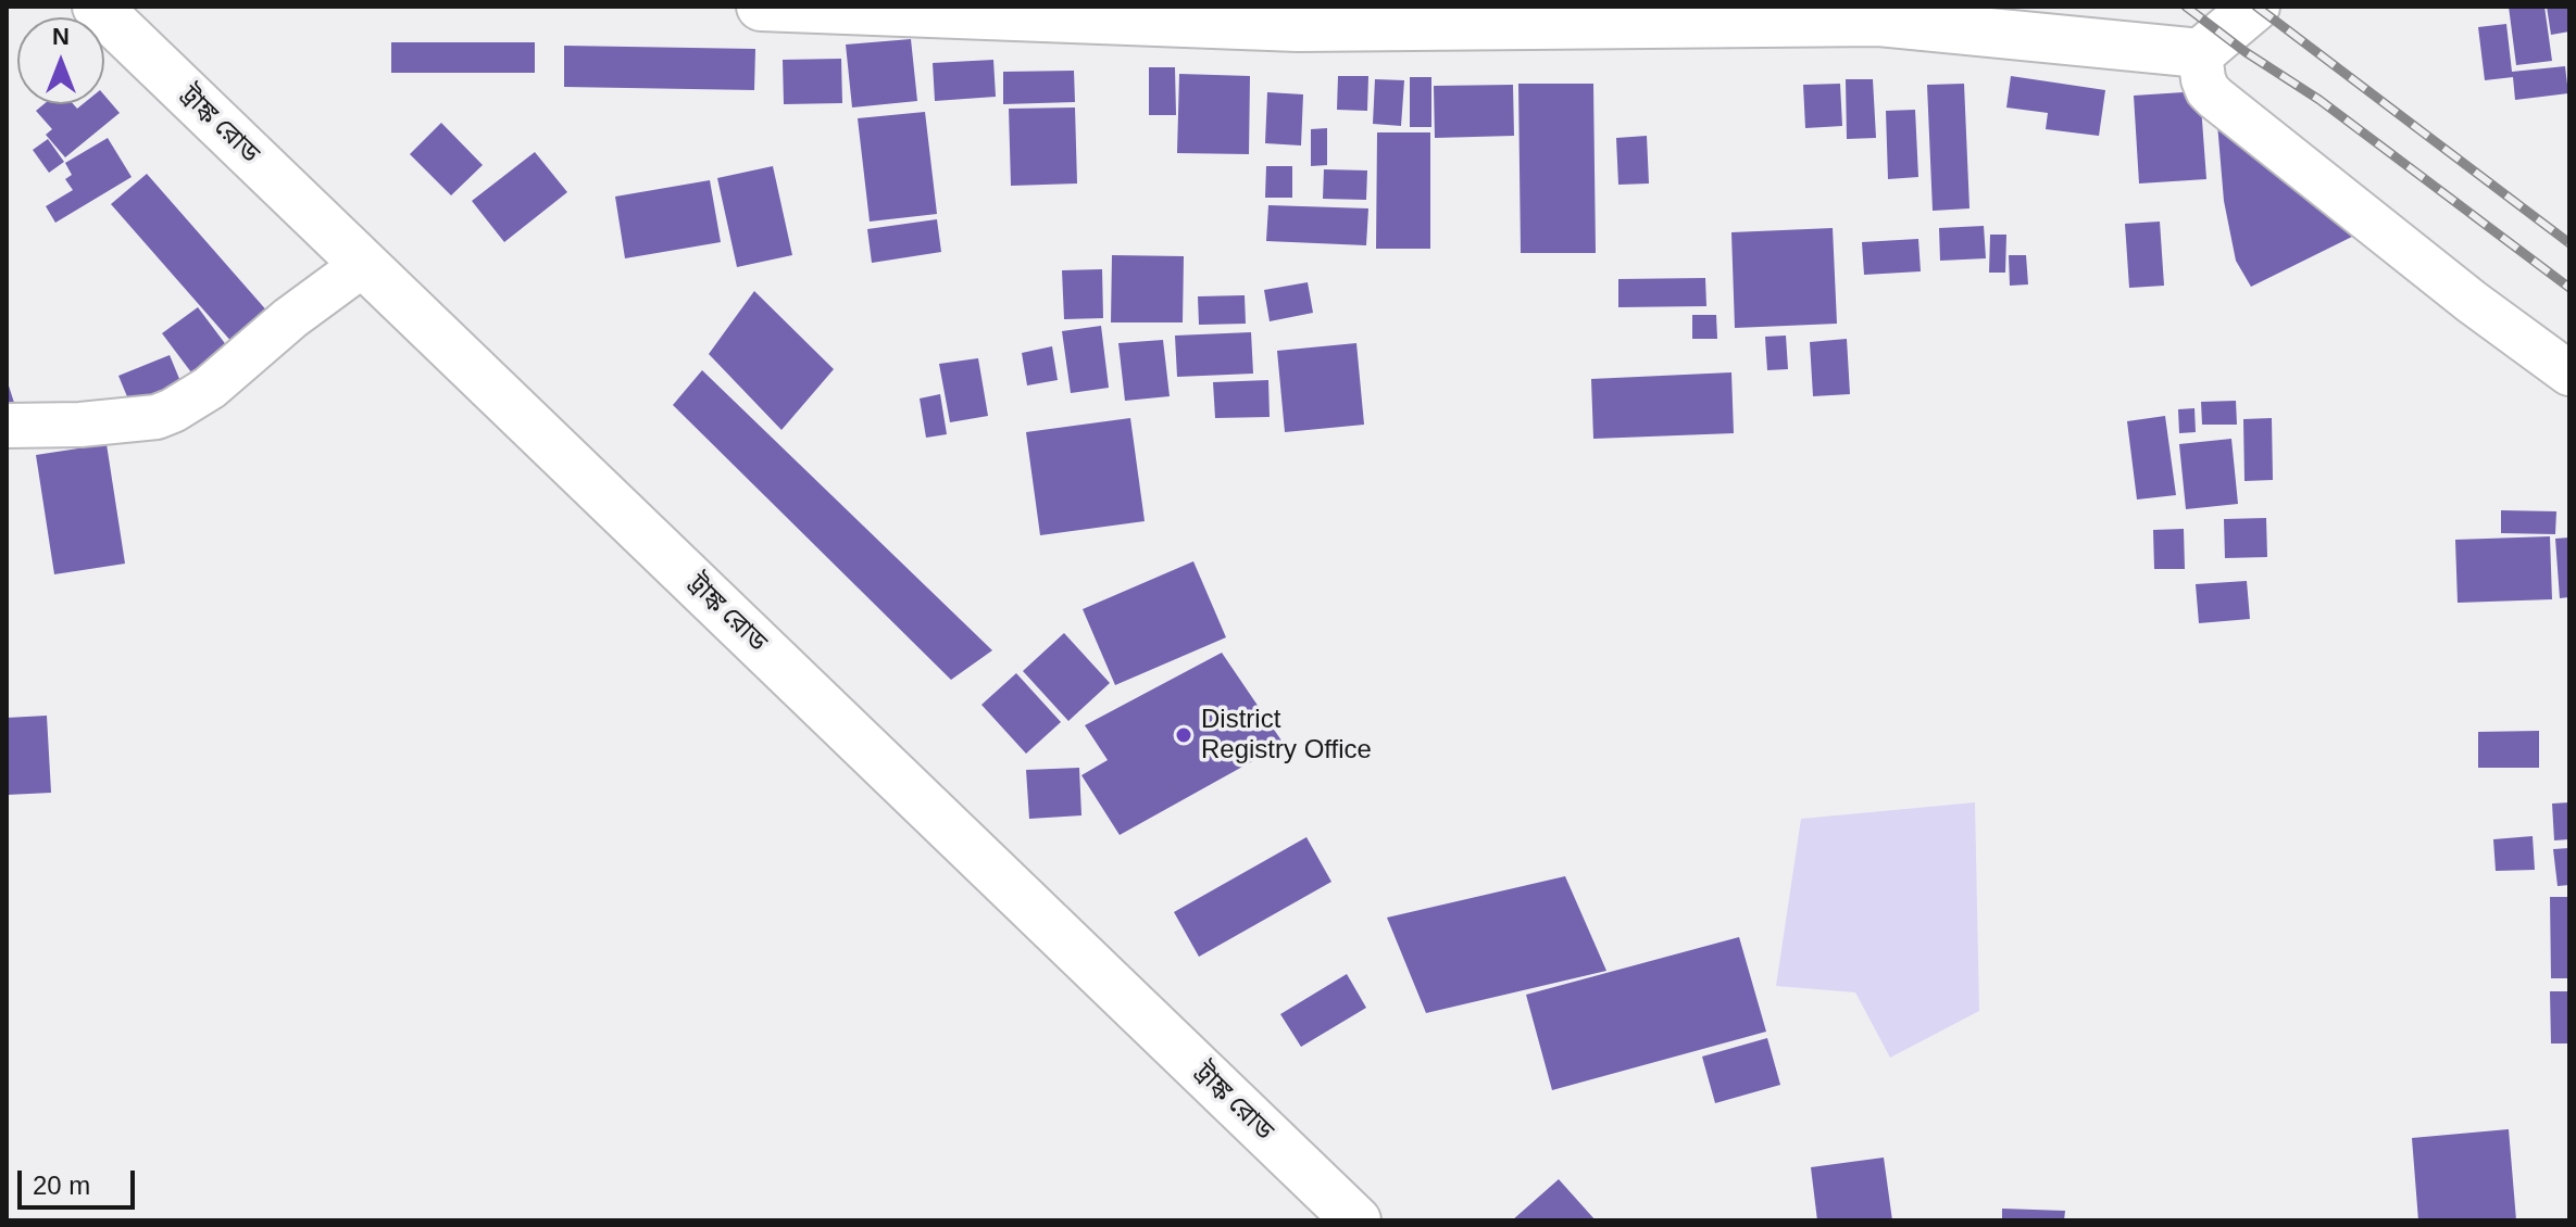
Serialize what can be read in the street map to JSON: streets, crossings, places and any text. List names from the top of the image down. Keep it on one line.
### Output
{"streets":{"main road":["ট্রাঙ্ক রোড"]},"places":["District Registry Office"],"scale_bar":"20 m","north":"top"}
